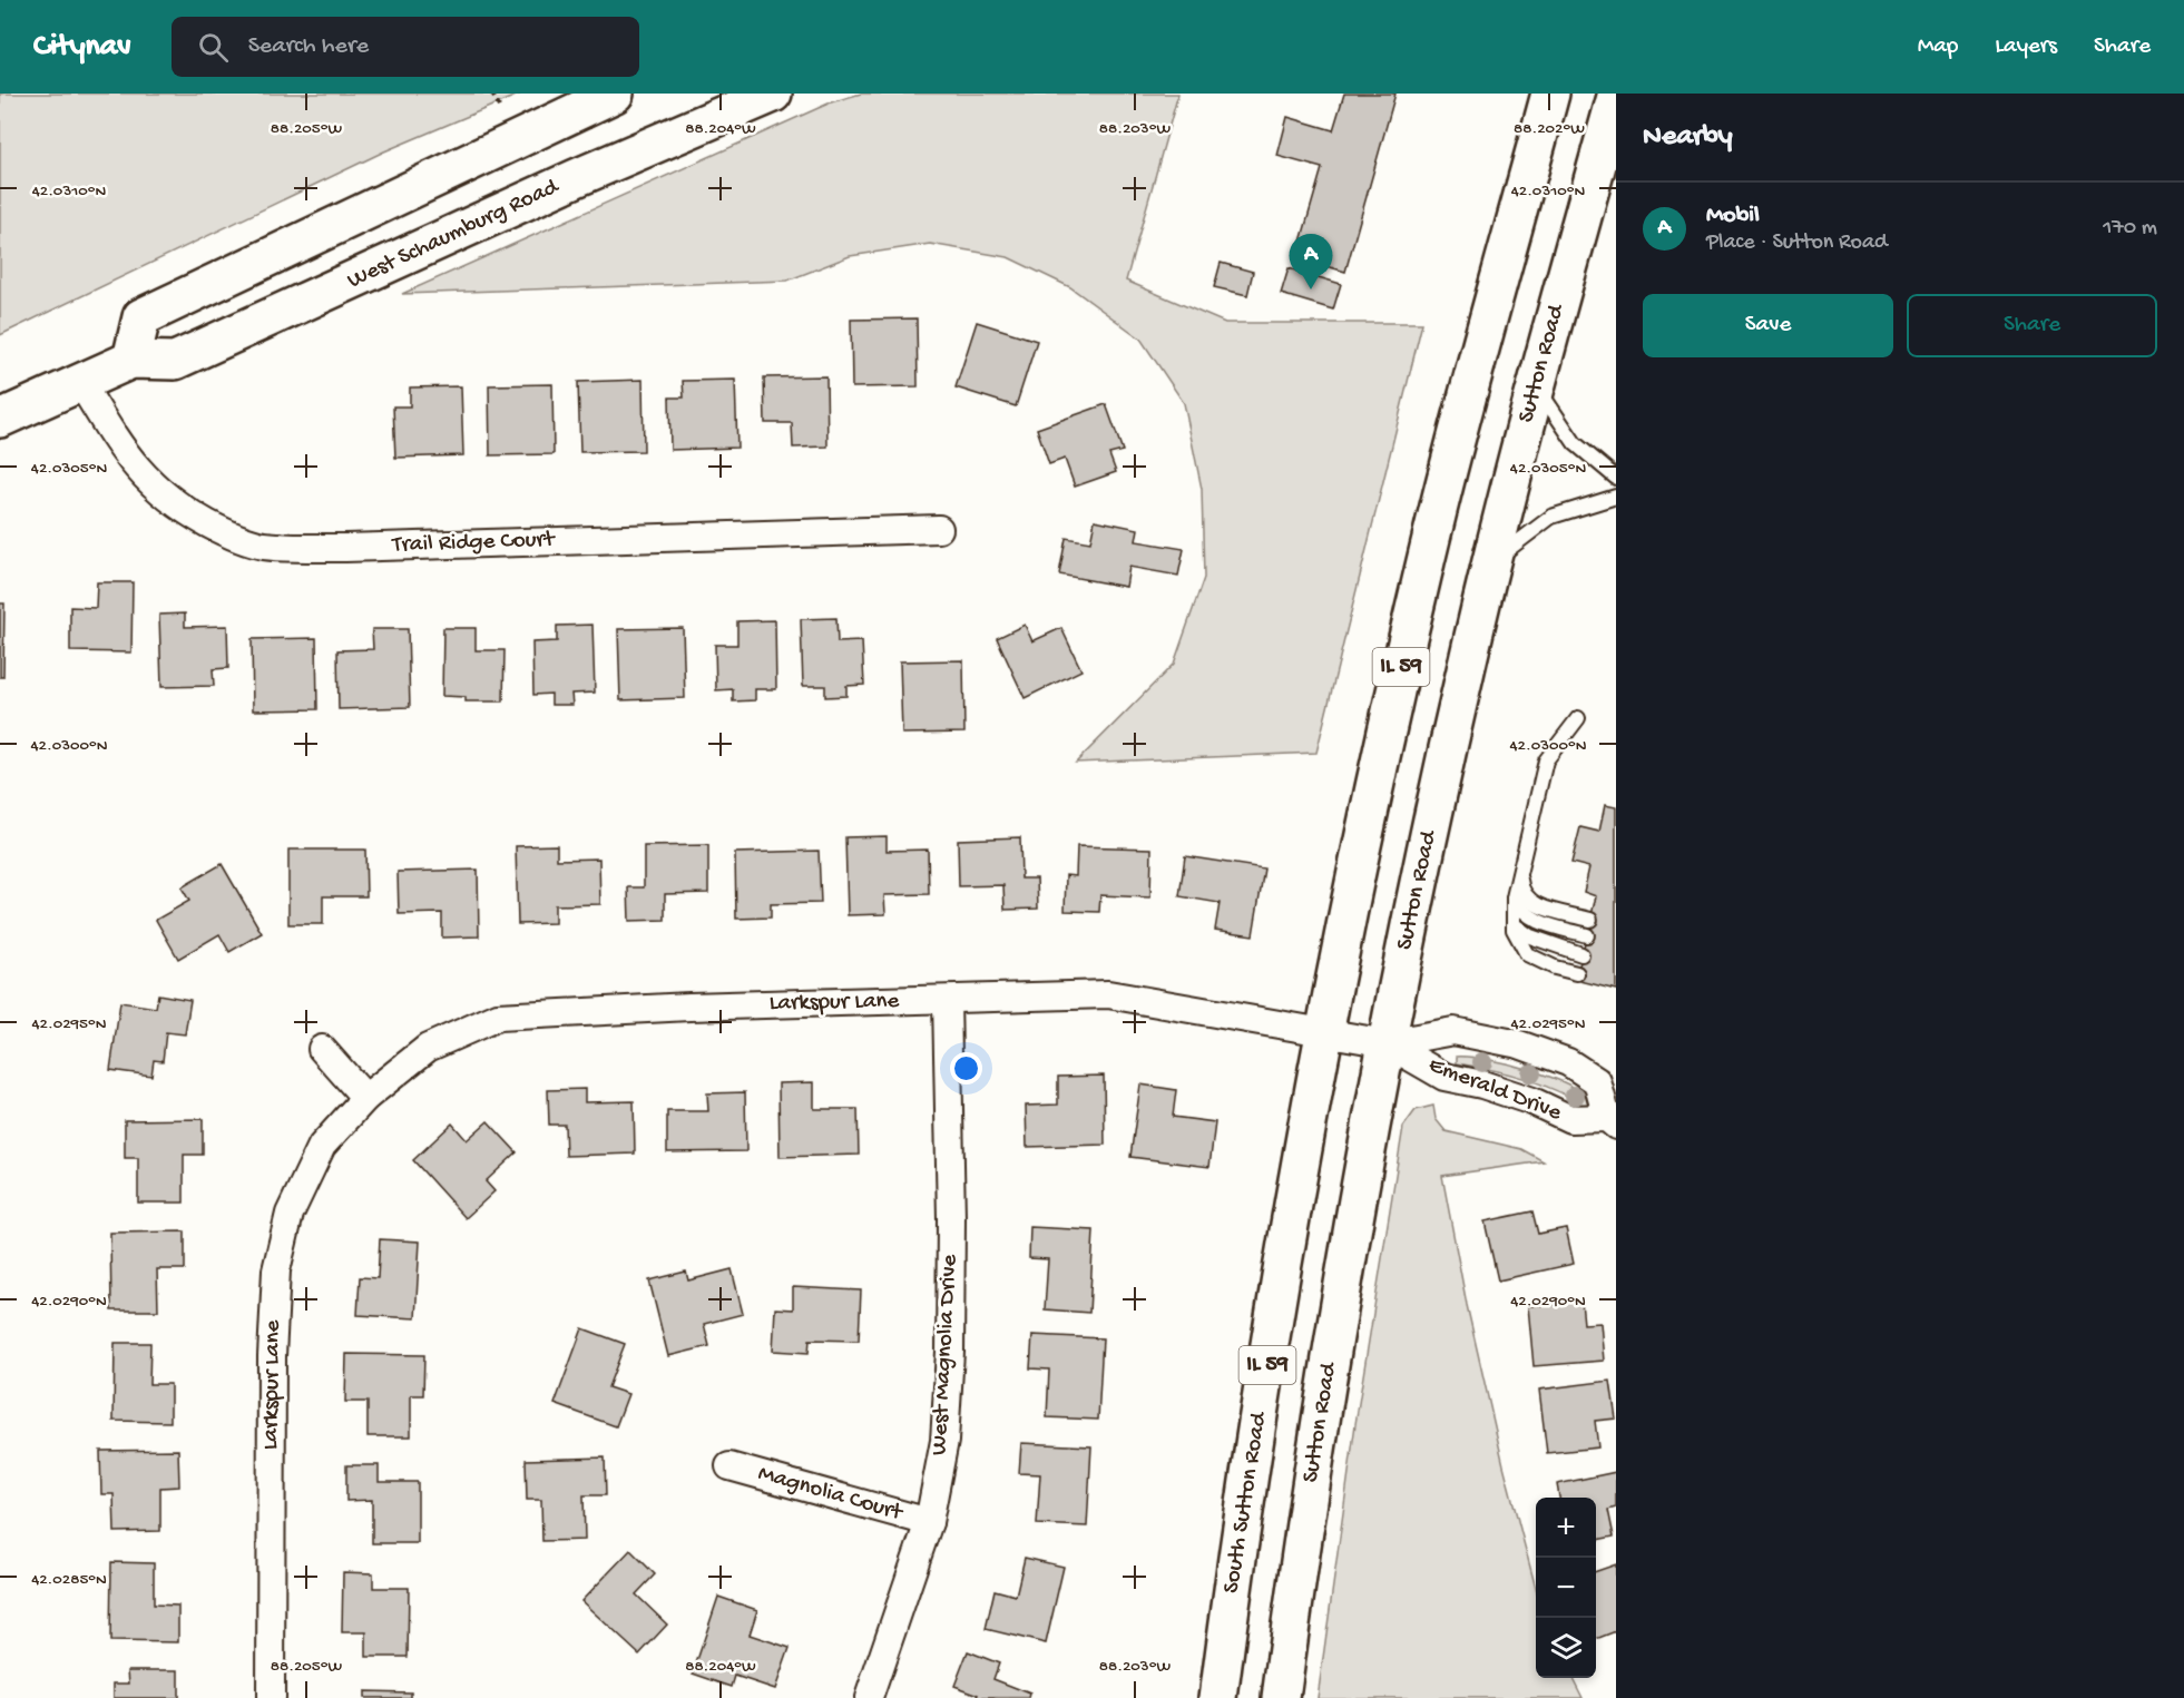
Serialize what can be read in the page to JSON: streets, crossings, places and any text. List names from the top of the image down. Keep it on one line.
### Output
{"streets":{"main road":["West Schaumburg Road","Sutton Road","IL 59","South Sutton Road"],"street":["Trail Ridge Court","Larkspur Lane","Emerald Drive","West Magnolia Drive","Magnolia Court"]},"crossings":[["West Schaumburg Road","Trail Ridge Court"],["Sutton Road","Emerald Drive"],["IL 59","Larkspur Lane"],["IL 59","Emerald Drive"],["IL 59","South Sutton Road"],["Larkspur Lane","Emerald Drive"],["Larkspur Lane","West Magnolia Drive"],["Larkspur Lane","South Sutton Road"],["Emerald Drive","South Sutton Road"],["West Magnolia Drive","Magnolia Court"]],"page":{"header":"Citynav","search":"Search here","nav":["Map","Layers","Share"],"heading":"Nearby","list":[{"mark":"A","name":"Mobil","note":"Place · Sutton Road","value":"170 m"}],"pins":"A","buttons":["Save","Share"],"map_buttons":["+","−"]},"coordinates":["88.205°W","88.204°W","88.203°W","88.202°W","42.0310°N","42.0305°N","42.0300°N","42.0295°N","42.0290°N","42.0285°N"]}
